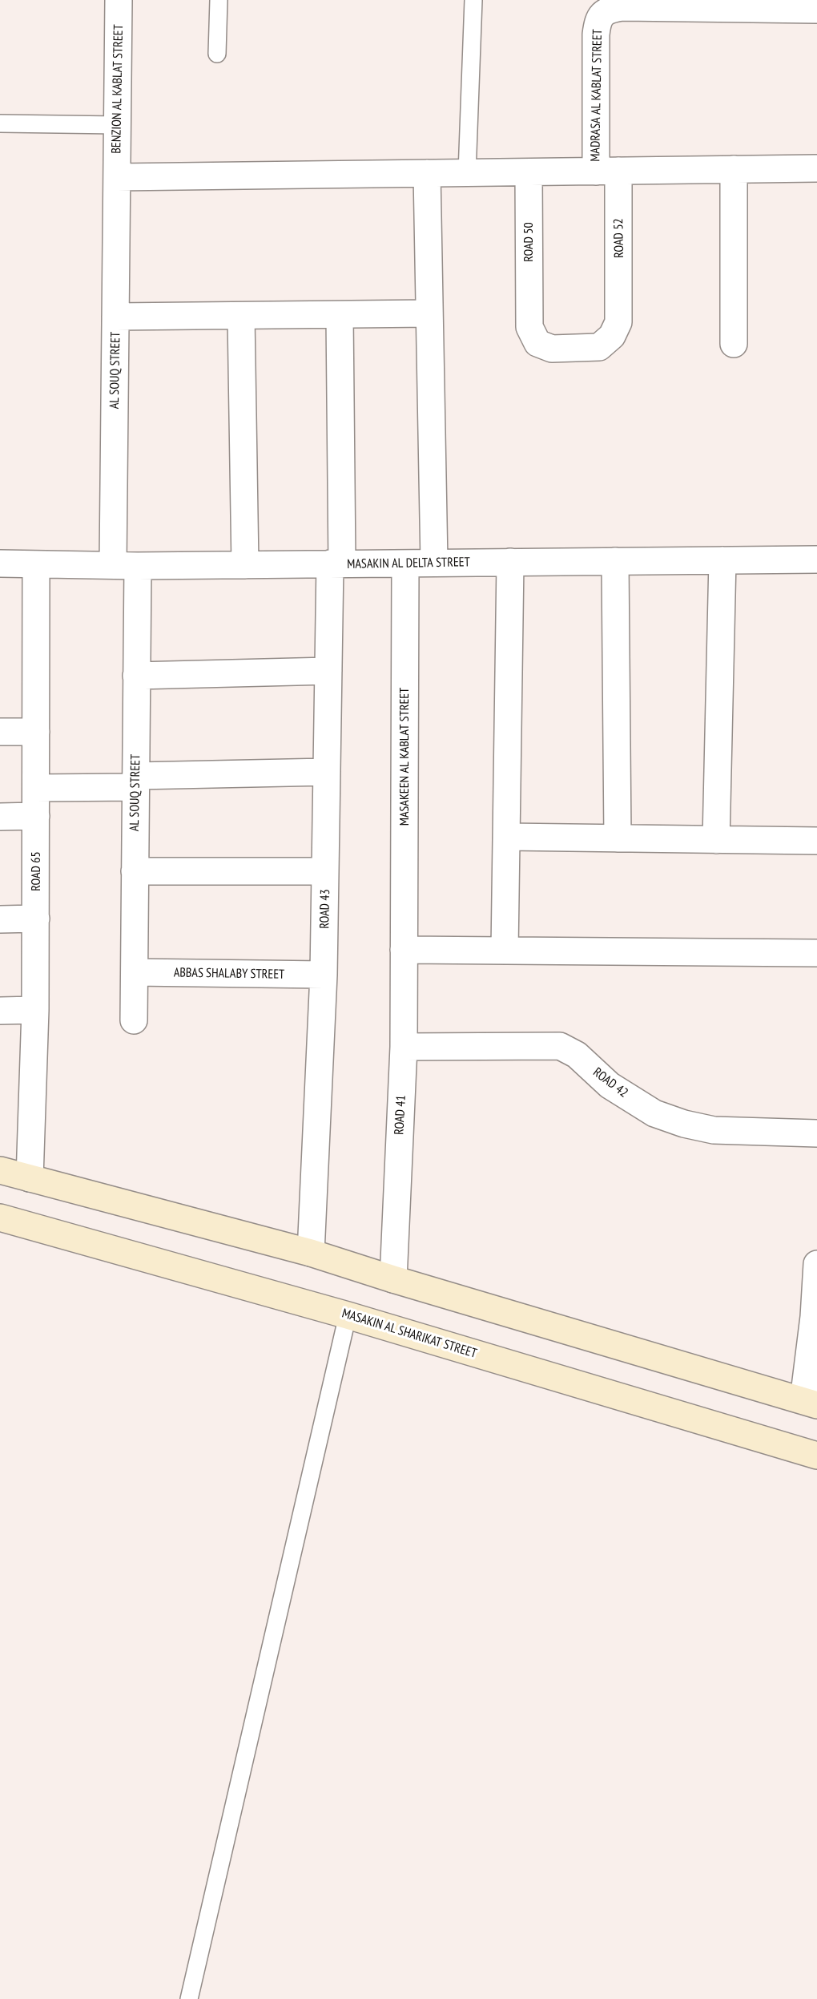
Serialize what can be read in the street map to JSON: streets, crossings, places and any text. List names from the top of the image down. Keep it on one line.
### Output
{"streets":{"street":["BENZION AL KABLAT STREET","MADRASA AL KABLAT STREET","ROAD 52","ROAD 50","AL SOUQ STREET","MASAKIN AL DELTA STREET","MASAKEEN AL KABLAT STREET","ROAD 65","ROAD 43","ABBAS SHALABY STREET","ROAD 42","ROAD 41","MASAKIN AL SHARIKAT STREET"]},"crossings":[["BENZION AL KABLAT STREET","AL SOUQ STREET"],["MADRASA AL KABLAT STREET","ROAD 52"],["ROAD 52","ROAD 50"],["AL SOUQ STREET","MASAKIN AL DELTA STREET"],["AL SOUQ STREET","ABBAS SHALABY STREET"],["MASAKIN AL DELTA STREET","MASAKEEN AL KABLAT STREET"],["MASAKIN AL DELTA STREET","ROAD 65"],["MASAKIN AL DELTA STREET","ROAD 43"],["MASAKEEN AL KABLAT STREET","ROAD 41"],["ROAD 43","ABBAS SHALABY STREET"],["ROAD 42","ROAD 41"]]}
